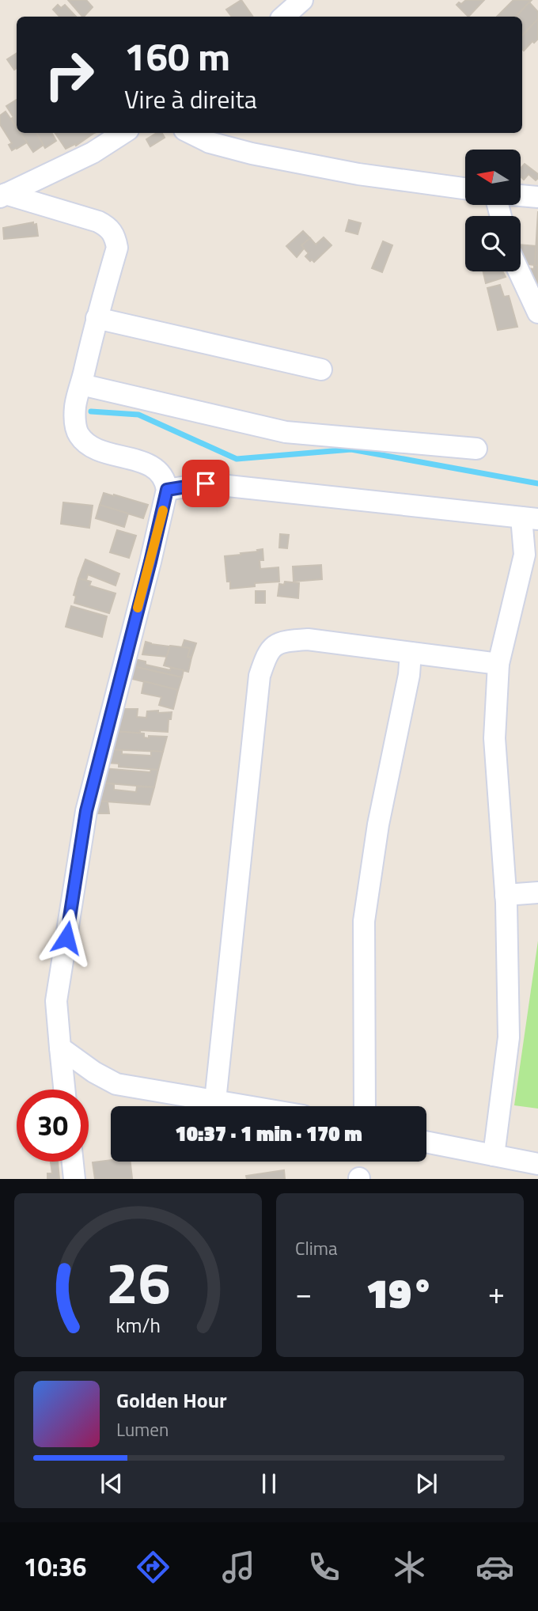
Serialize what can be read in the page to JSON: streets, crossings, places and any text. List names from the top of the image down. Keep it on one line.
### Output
{"north":"left","page":{"turn":["160 m","Vire à direita"],"limit":"30","trip":"10:37 · 1 min · 170 m","tile":"Clima","heat":["−","19°","+"],"song":["Golden Hour","Lumen"],"tabs":"10:36","gauge":["26","km/h"]}}
